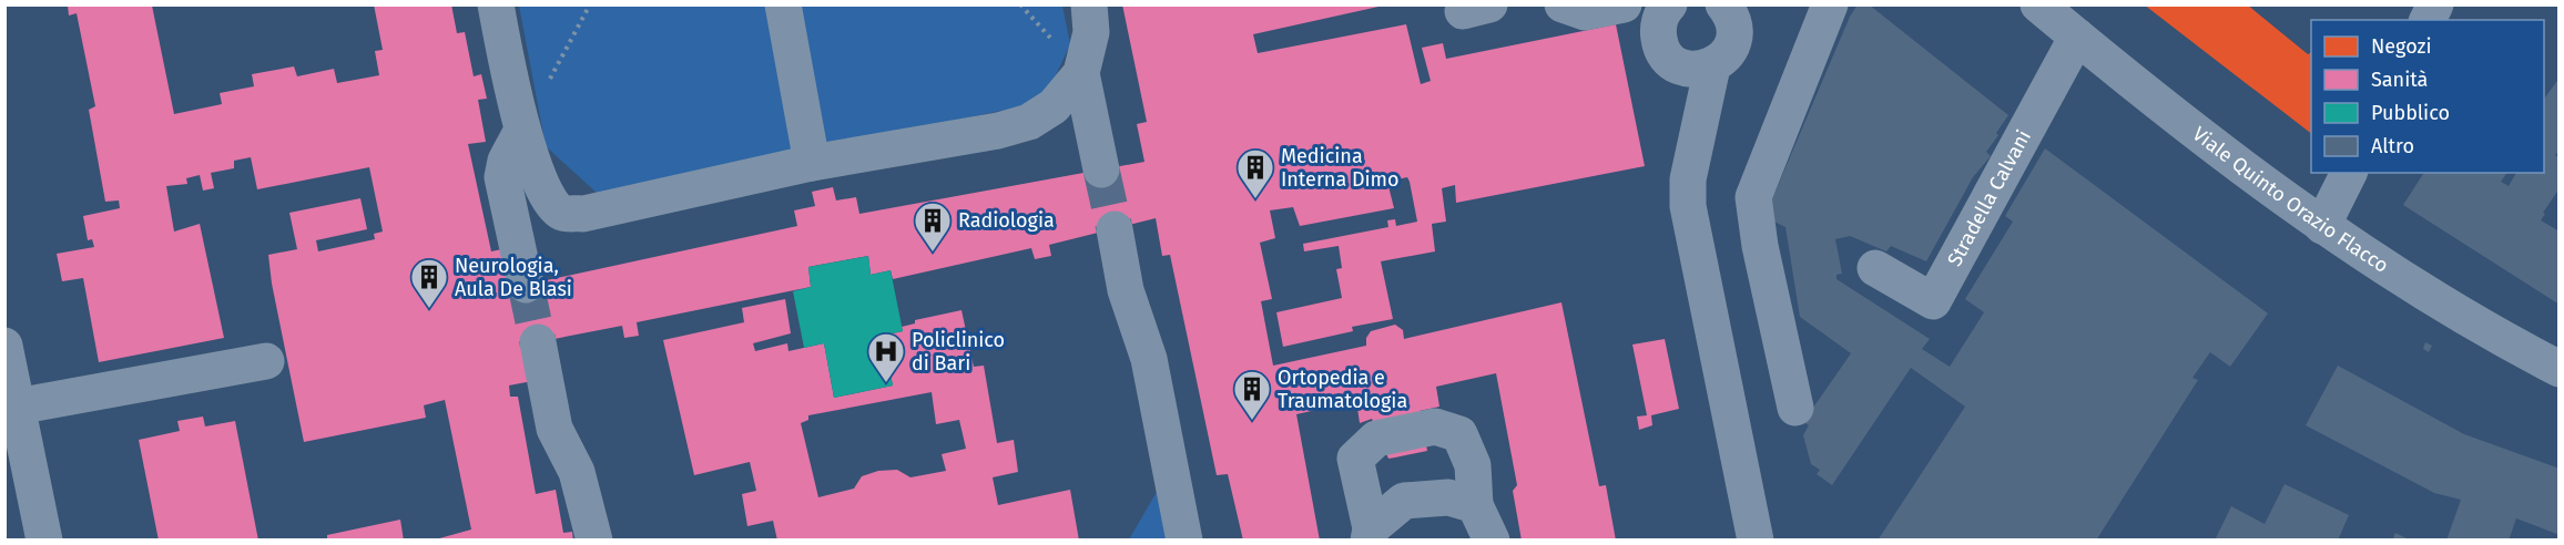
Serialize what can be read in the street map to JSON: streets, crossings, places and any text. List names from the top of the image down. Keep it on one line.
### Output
{"streets":{"street":["Stradella Calvani","Viale Quinto Orazio Flacco"]},"crossings":[["Stradella Calvani","Viale Quinto Orazio Flacco"]],"places":{"building":["Medicina Interna Dimo","Radiologia","Neurologia, Aula De Blasi","Ortopedia e Traumatologia"],"hospital":["Policlinico di Bari"]},"legend":["Negozi","Sanità","Pubblico","Altro"]}
